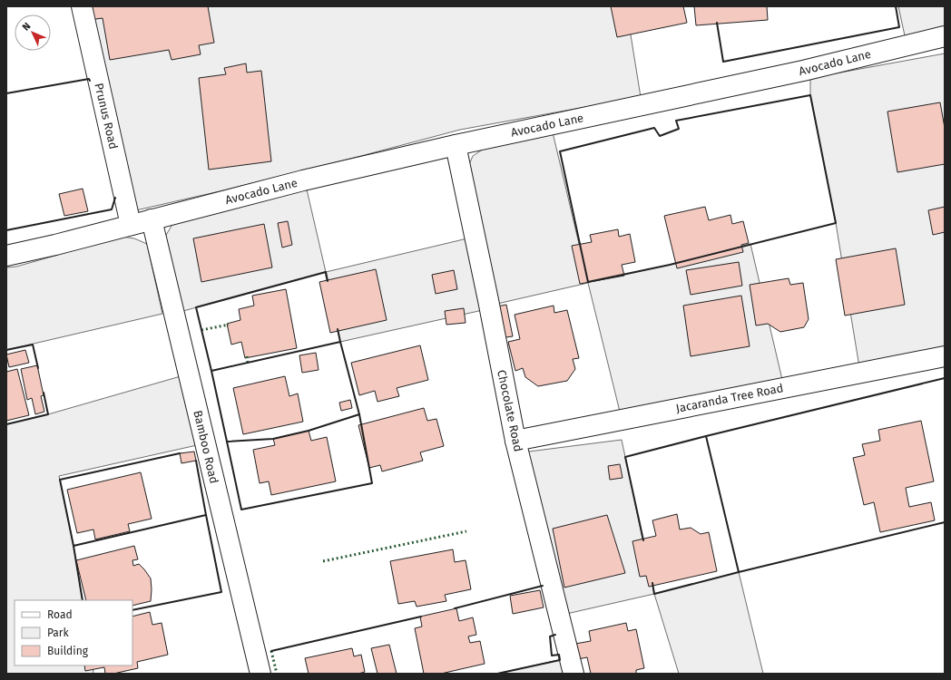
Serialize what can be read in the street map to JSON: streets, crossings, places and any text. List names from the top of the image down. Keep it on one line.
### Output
{"streets":{"street":["Avocado Lane","Prunus Road","Jacaranda Tree Road","Chocolate Road","Bamboo Road"]},"crossings":[["Avocado Lane","Prunus Road"],["Avocado Lane","Chocolate Road"],["Avocado Lane","Bamboo Road"],["Jacaranda Tree Road","Chocolate Road"]],"legend":["Road","Park","Building"],"north":"top left"}
